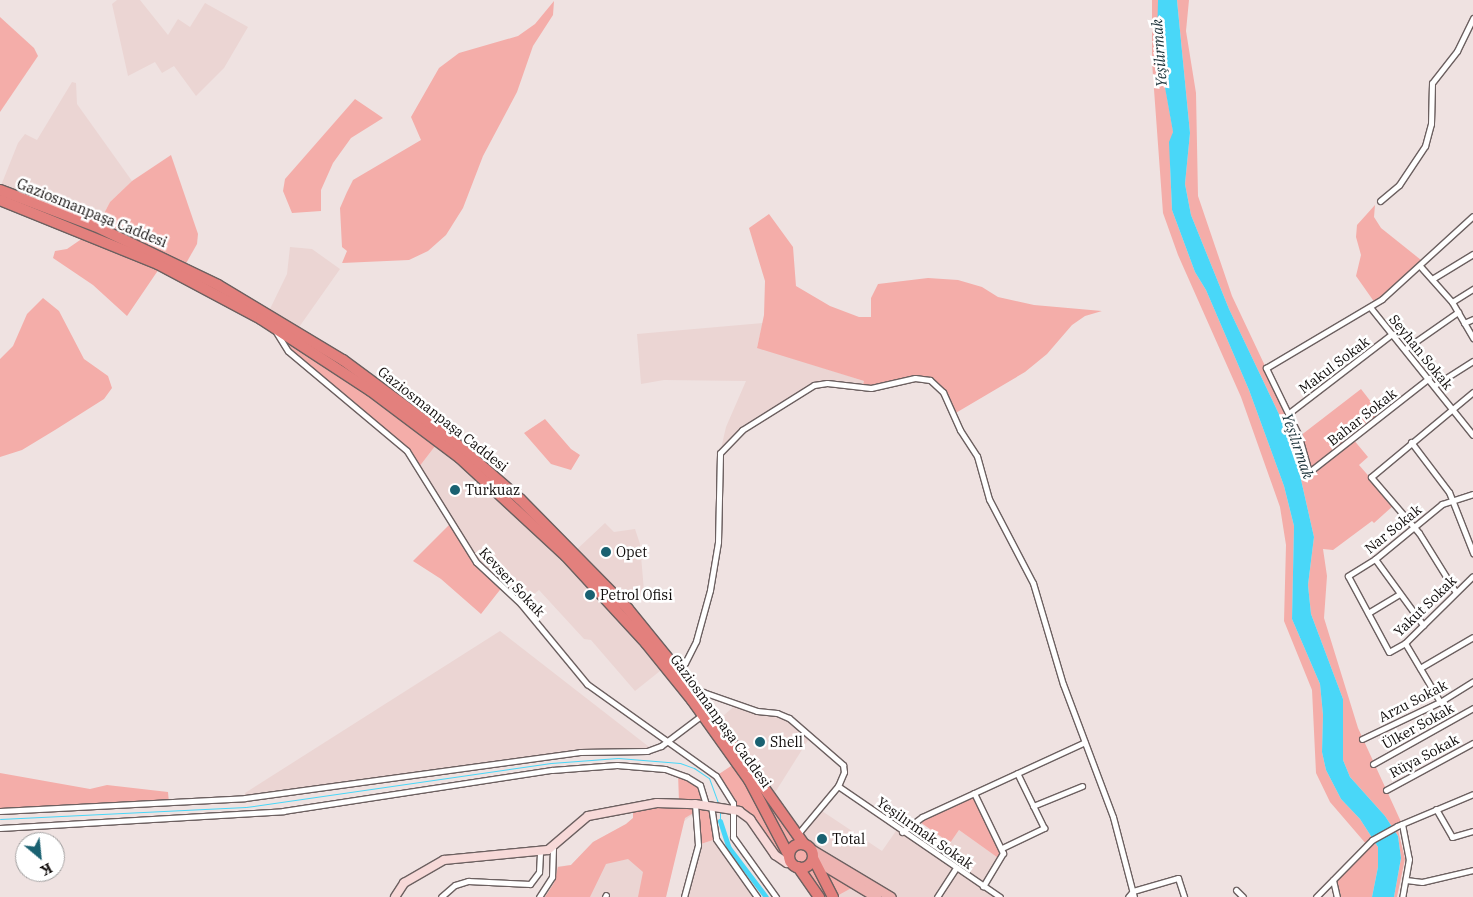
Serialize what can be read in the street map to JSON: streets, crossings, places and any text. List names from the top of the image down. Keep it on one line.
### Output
{"streets":{"highway":["Gaziosmanpaşa Caddesi"],"street":["Seyhan Sokak","Makul Sokak","Bahar Sokak","Nar Sokak","Kevser Sokak","Yakut Sokak","Arzu Sokak","Ülker Sokak","Rüya Sokak","Yeşilırmak Sokak"]},"crossings":[["Gaziosmanpaşa Caddesi","Kevser Sokak"],["Seyhan Sokak","Makul Sokak"],["Seyhan Sokak","Bahar Sokak"],["Makul Sokak","Bahar Sokak"],["Nar Sokak","Yakut Sokak"]],"water":["Yeşilırmak"],"places":["Turkuaz","Opet","Petrol Ofisi","Shell","Total"],"north":"bottom right"}
